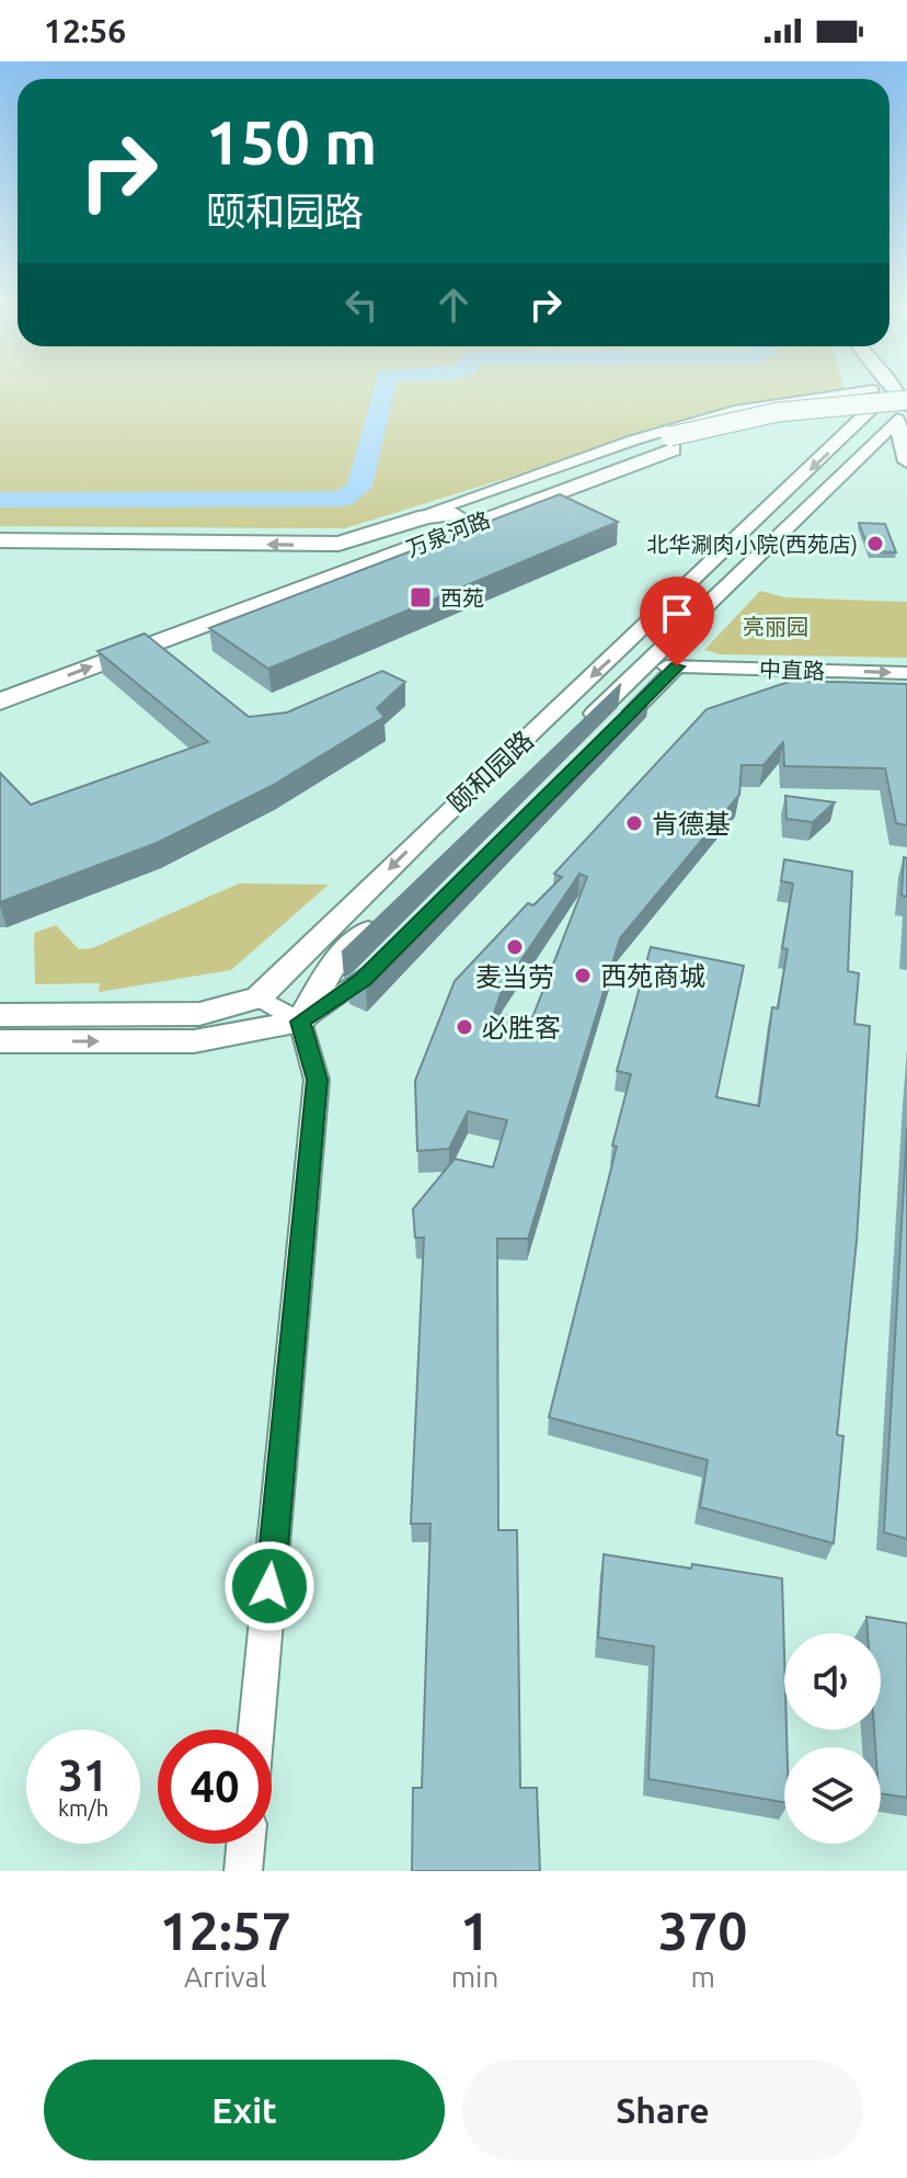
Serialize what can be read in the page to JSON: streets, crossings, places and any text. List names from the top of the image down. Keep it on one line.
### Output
{"streets":{"highway":["万泉河路"],"main road":["颐和园路"],"street":["中直路"]},"crossings":[["万泉河路","颐和园路"]],"one_way":["中直路"],"parks":["亮丽园"],"places":{"other":["北华涮肉小院(西苑店)","肯德基","麦当劳","西苑商城","必胜客"],"transit":["西苑"]},"page":{"status":"12:56","turn":["150 m","颐和园路"],"speed":"31 km/h","limit":"40","eta":["12:57","Arrival","1","min","370","m"],"buttons":["Exit","Share"]}}
